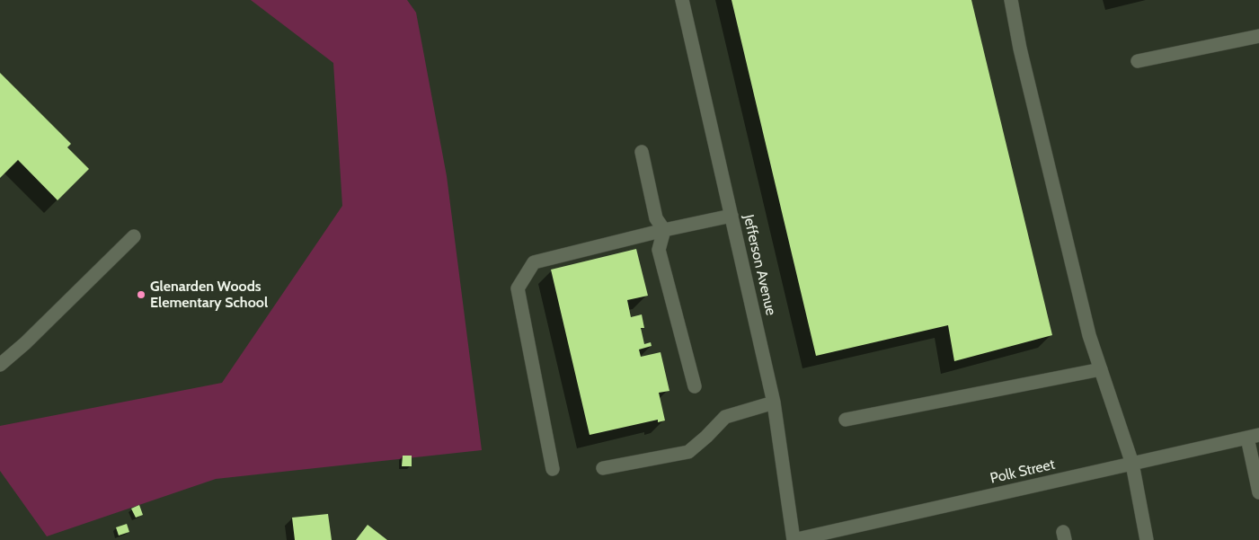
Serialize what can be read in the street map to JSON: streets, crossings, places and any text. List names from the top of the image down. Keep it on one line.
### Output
{"streets":{"street":["Jefferson Avenue","Polk Street"]},"crossings":[["Jefferson Avenue","Polk Street"]],"places":["Glenarden Woods Elementary School"]}
